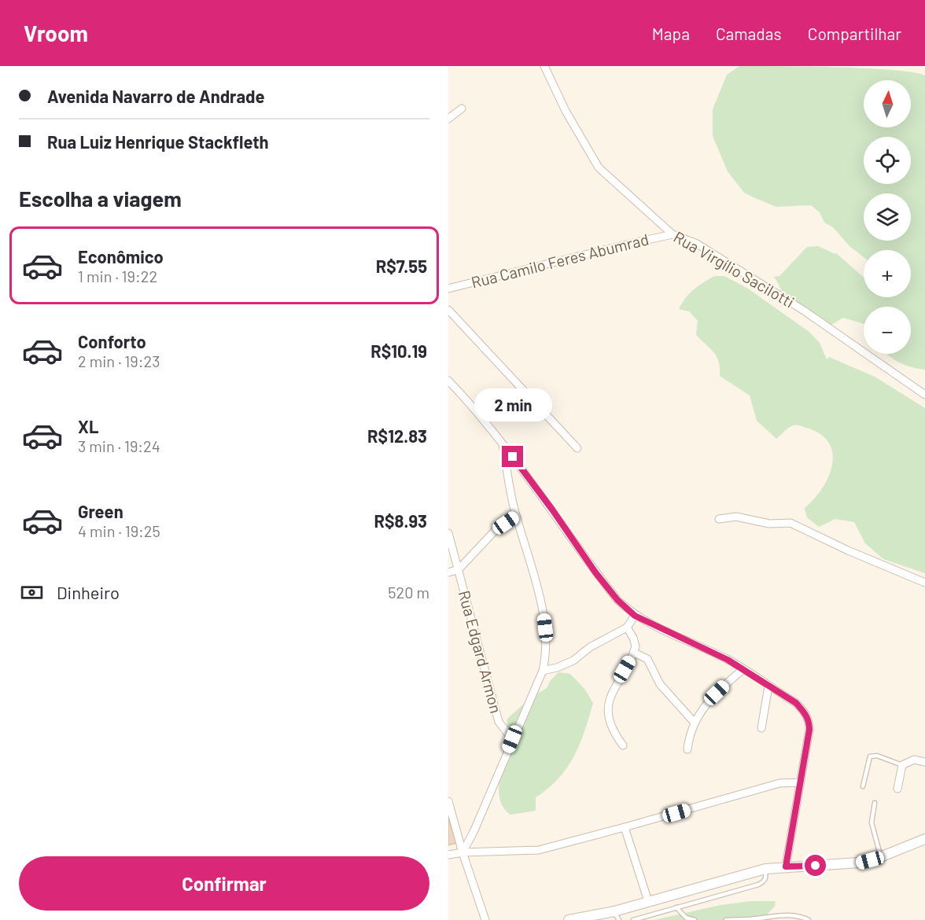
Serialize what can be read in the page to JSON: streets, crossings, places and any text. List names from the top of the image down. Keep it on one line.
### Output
{"streets":{"street":["Rua Camilo Feres Abumrad","Rua Virgílio Sacilotti","Rua Edgard Armon"]},"crossings":[["Rua Camilo Feres Abumrad","Rua Virgílio Sacilotti"]],"north":"top","page":{"header":"Vroom","nav":["Mapa","Camadas","Compartilhar"],"banner":["Avenida Navarro de Andrade","Rua Luiz Henrique Stackfleth"],"map_buttons":["+","−"],"heading":"Escolha a viagem","list":[{"name":"Econômico","note":"1 min · 19:22","value":"R$7.55"},{"name":"Conforto","note":"2 min · 19:23","value":"R$10.19"},{"name":"XL","note":"3 min · 19:24","value":"R$12.83"},{"name":"Green","note":"4 min · 19:25","value":"R$8.93"}],"bubble":"2 min","pay":["Dinheiro","520 m"],"buttons":"Confirmar"}}
